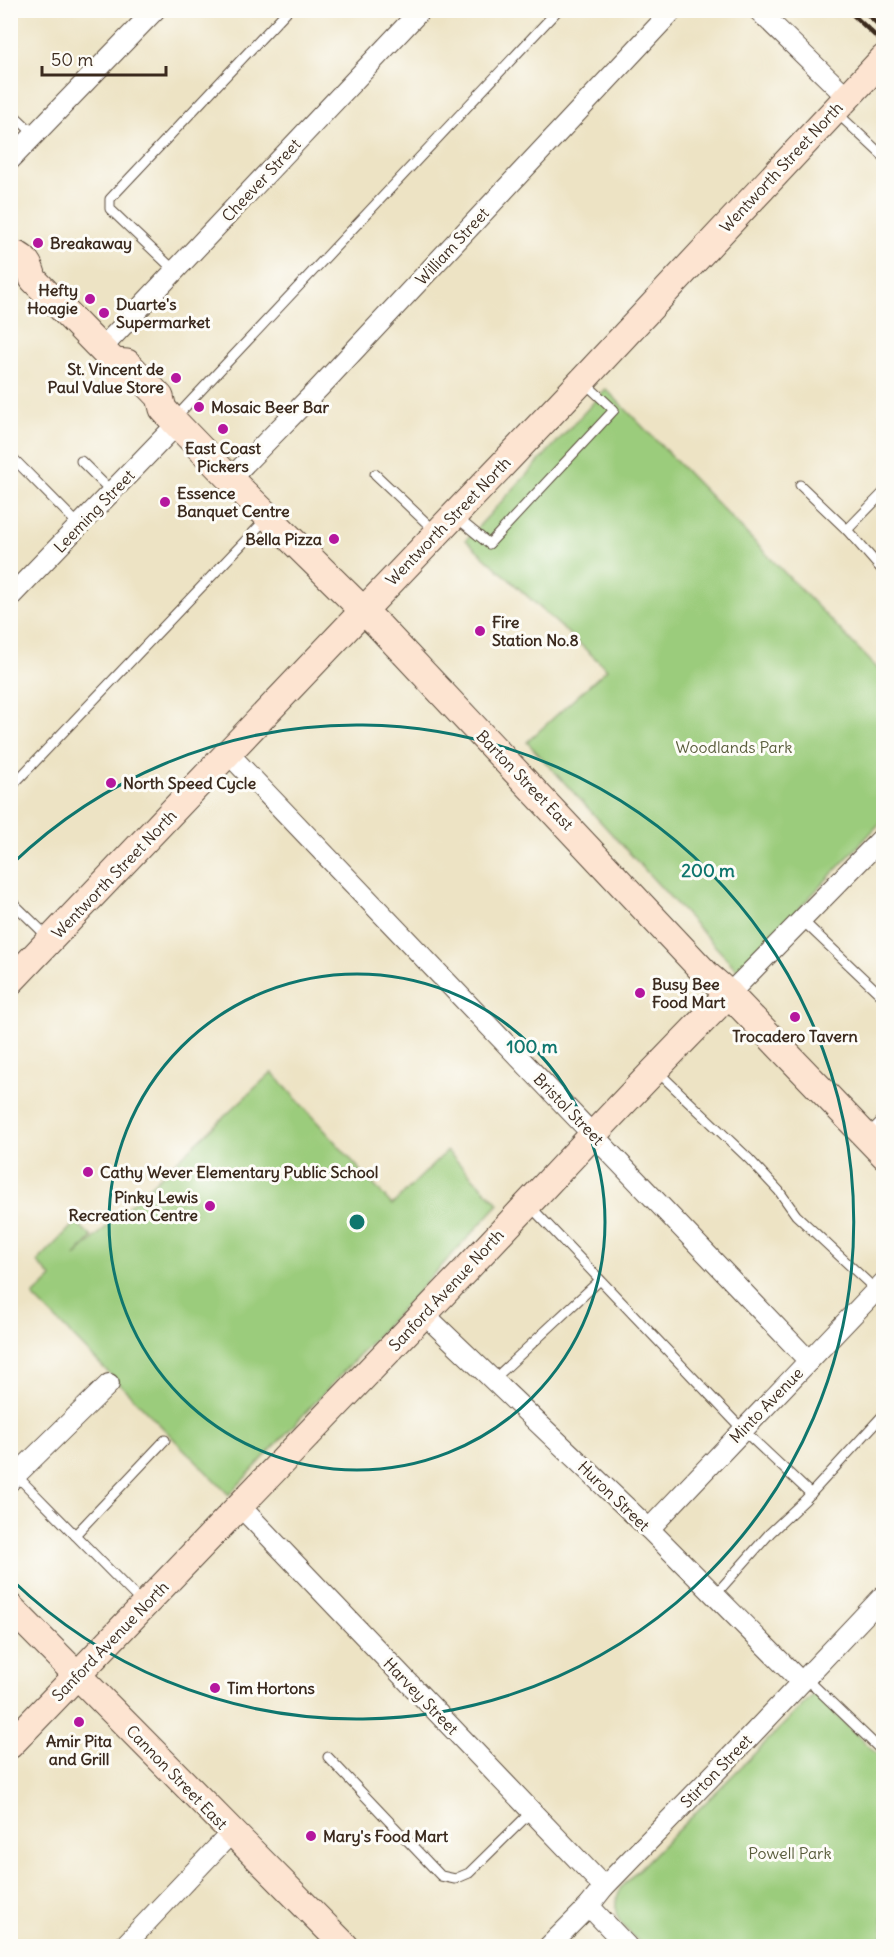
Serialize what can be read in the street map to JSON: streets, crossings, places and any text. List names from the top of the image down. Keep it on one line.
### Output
{"streets":{"main road":["Wentworth Street North","Barton Street East","Sanford Avenue North","Cannon Street East"],"street":["Cheever Street","William Street","Leeming Street","Bristol Street","Minto Avenue","Huron Street","Harvey Street","Stirton Street"]},"crossings":[["Wentworth Street North","Barton Street East"],["Wentworth Street North","Bristol Street"],["Cheever Street","Barton Street East"],["William Street","Barton Street East"],["Leeming Street","Barton Street East"],["Barton Street East","Sanford Avenue North"],["Bristol Street","Sanford Avenue North"],["Bristol Street","Minto Avenue"],["Sanford Avenue North","Huron Street"],["Sanford Avenue North","Harvey Street"],["Sanford Avenue North","Cannon Street East"],["Minto Avenue","Huron Street"],["Huron Street","Stirton Street"],["Harvey Street","Stirton Street"]],"parks":["Woodlands Park","Powell Park"],"places":["Breakaway","Hefty Hoagie","Duarte's Supermarket","St. Vincent de Paul Value Store","Mosaic Beer Bar","East Coast Pickers","Essence Banquet Centre","Bella Pizza","Fire Station No.8","North Speed Cycle","Busy Bee Food Mart","Trocadero Tavern","Cathy Wever Elementary Public School","Pinky Lewis Recreation Centre","Tim Hortons","Amir Pita and Grill","Mary's Food Mart"],"scale_bar":"50 m","rings":["200 m","100 m"]}
